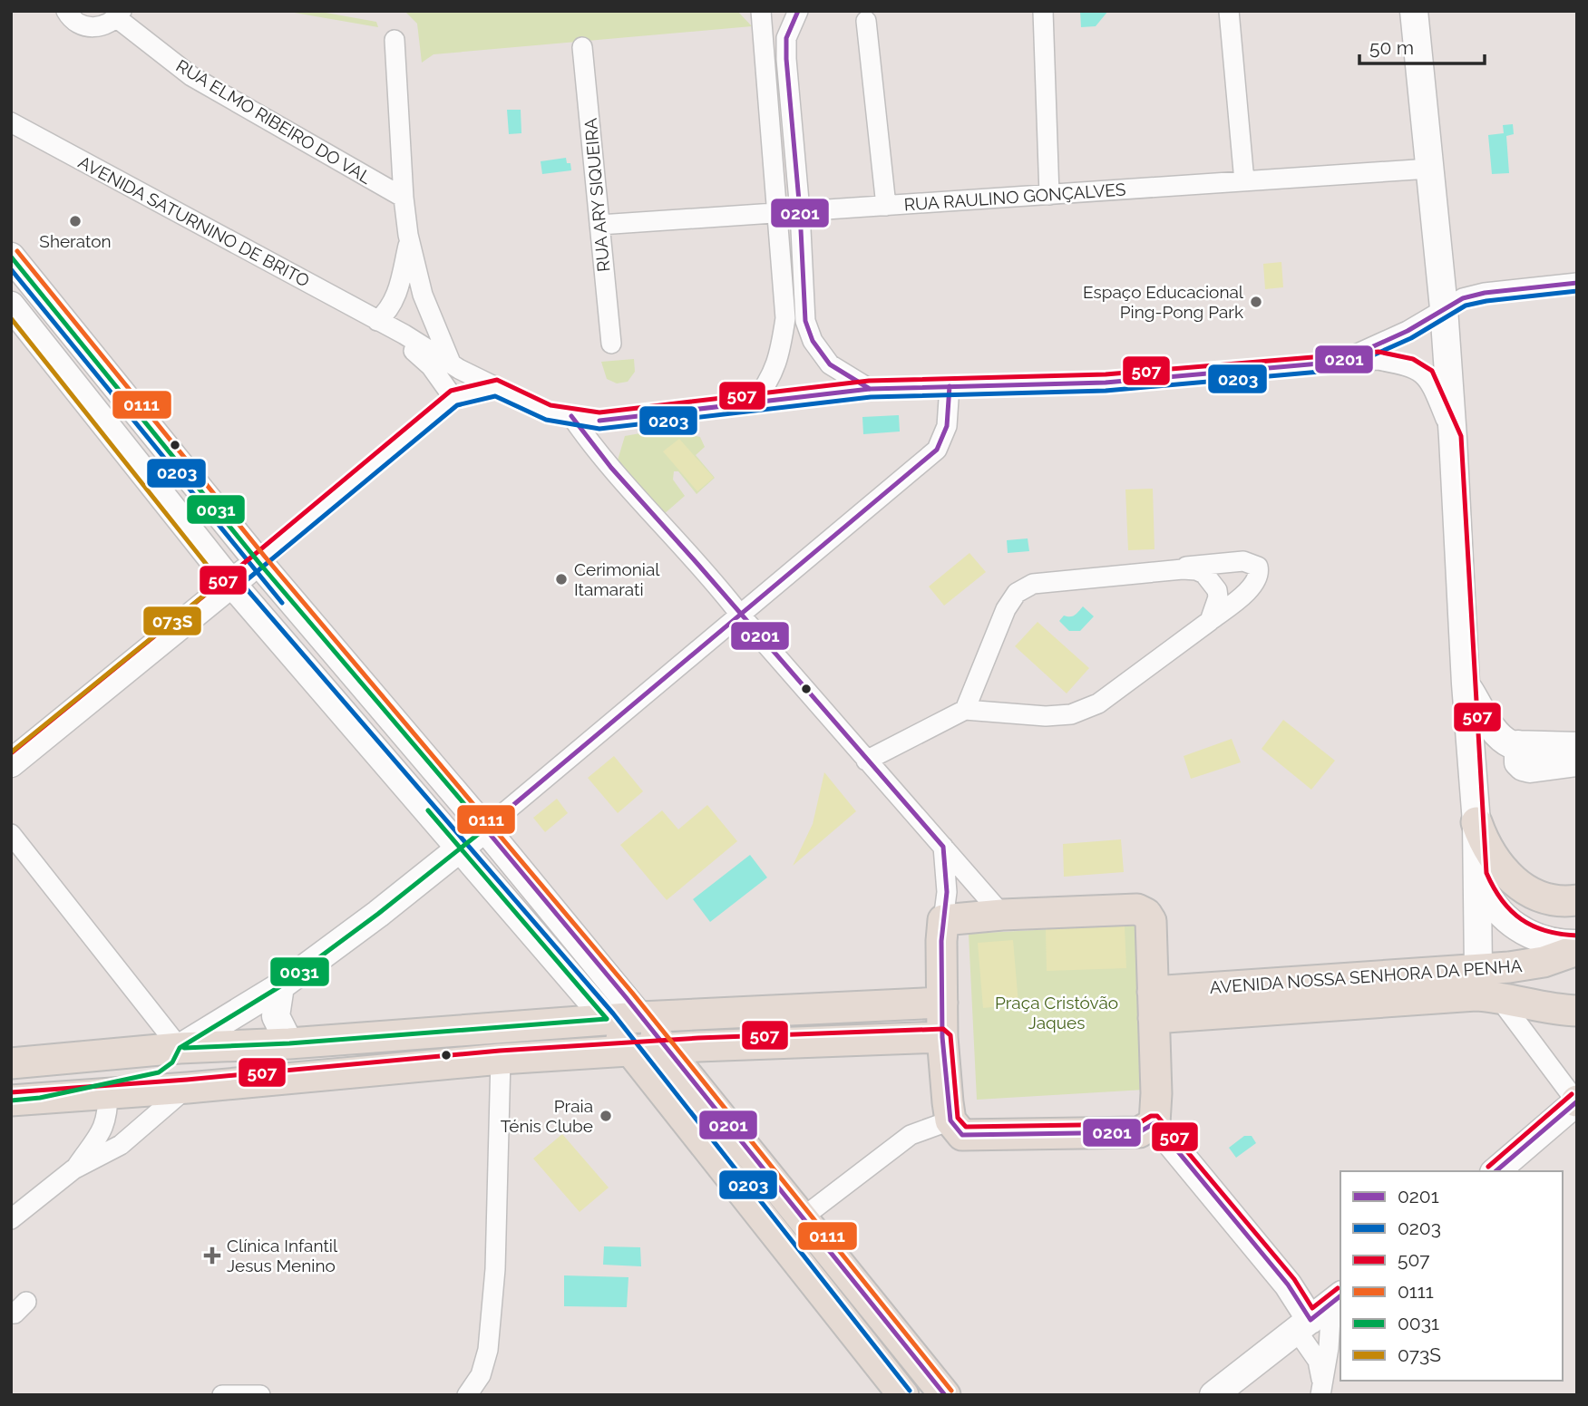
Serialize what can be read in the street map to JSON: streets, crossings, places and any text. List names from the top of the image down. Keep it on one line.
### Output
{"streets":{"main road":["AVENIDA NOSSA SENHORA DA PENHA"],"street":["RUA ELMO RIBEIRO DO VAL","RUA ARY SIQUEIRA","RUA RAULINO GONÇALVES","AVENIDA SATURNINO DE BRITO"]},"crossings":[["RUA ARY SIQUEIRA","RUA RAULINO GONÇALVES"]],"parks":["Praça Cristóvão Jaques"],"places":{"other":["Sheraton","Espaço Educacional Ping-Pong Park","Cerimonial Itamarati","Praia Ténis Clube"],"health":["Clínica Infantil Jesus Menino"]},"lines":["transit line 0201","transit line 0111","transit line 0031","transit line 0203","transit line 073S","transit line 507"],"legend":["0201","0203","507","0111","0031","073S"],"scale_bar":"50 m"}
